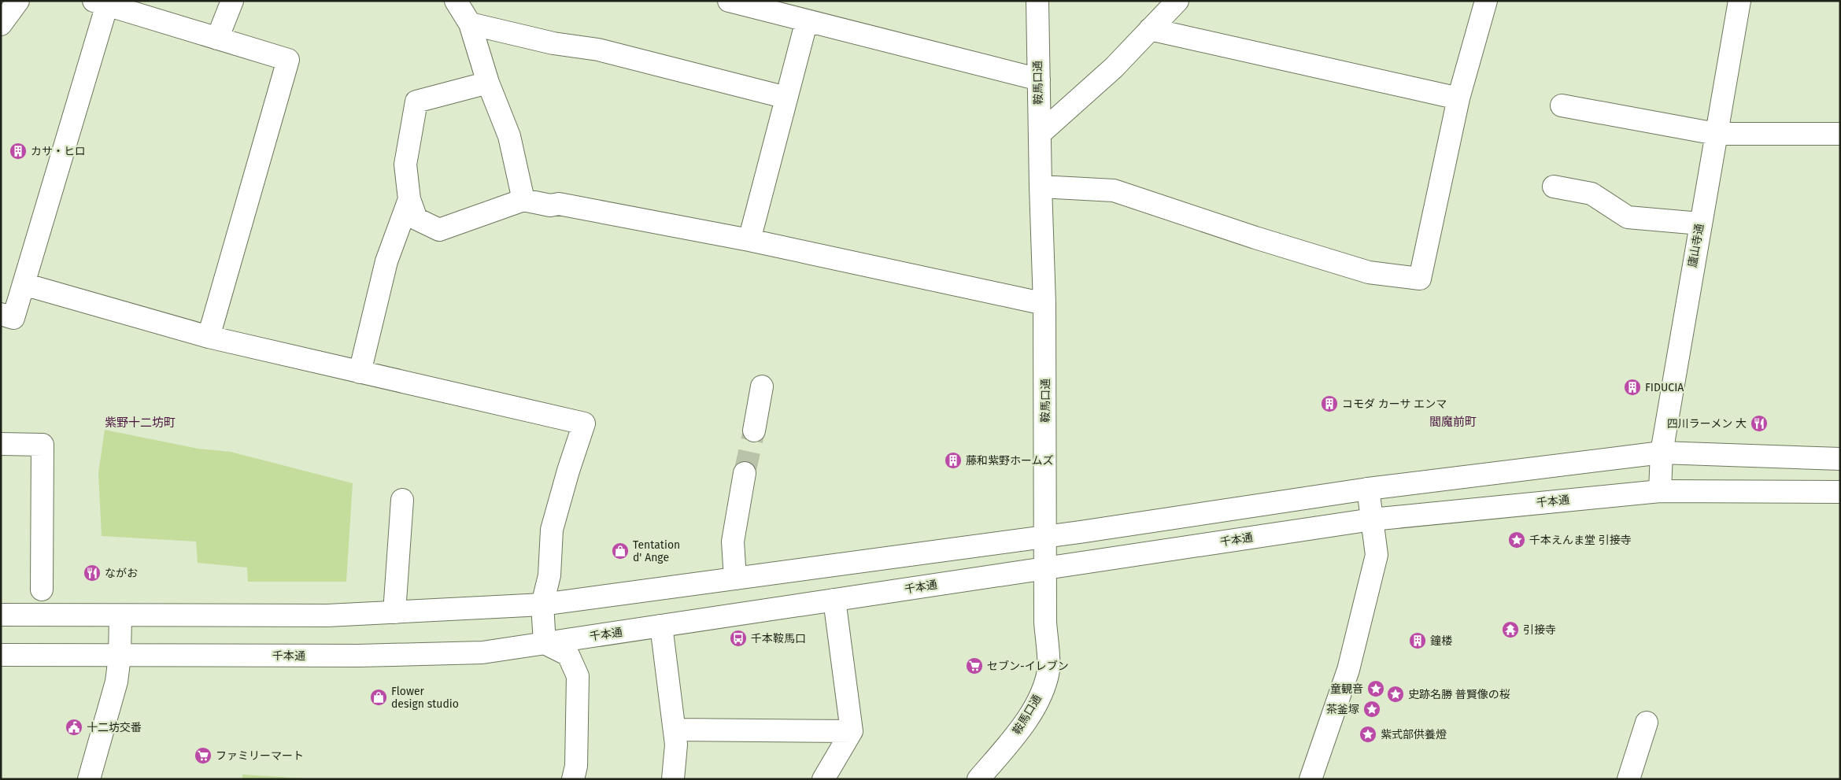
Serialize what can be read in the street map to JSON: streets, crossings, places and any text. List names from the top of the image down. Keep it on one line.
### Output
{"streets":{"main road":["鞍馬口通","廬山寺通","千本通"]},"crossings":[["鞍馬口通","千本通"],["廬山寺通","千本通"]],"districts":["閻魔前町","紫野十二坊町"],"places":{"building":["カサ・ヒロ","FIDUCIA","コモダ カーサ エンマ","藤和紫野ホームズ","鐘楼"],"restaurant":["四川ラーメン 大","ながお"],"place":["千本えんま堂 引接寺","童観音","史跡名勝 普賢像の桜","茶釜塚","紫式部供養燈"],"shop":["Tentation d' Ange","Flower design studio"],"temple":["引接寺"],"bus stop":["千本鞍馬口"],"supermarket":["セブン-イレブン","ファミリーマート"],"public building":["十二坊交番"]}}
